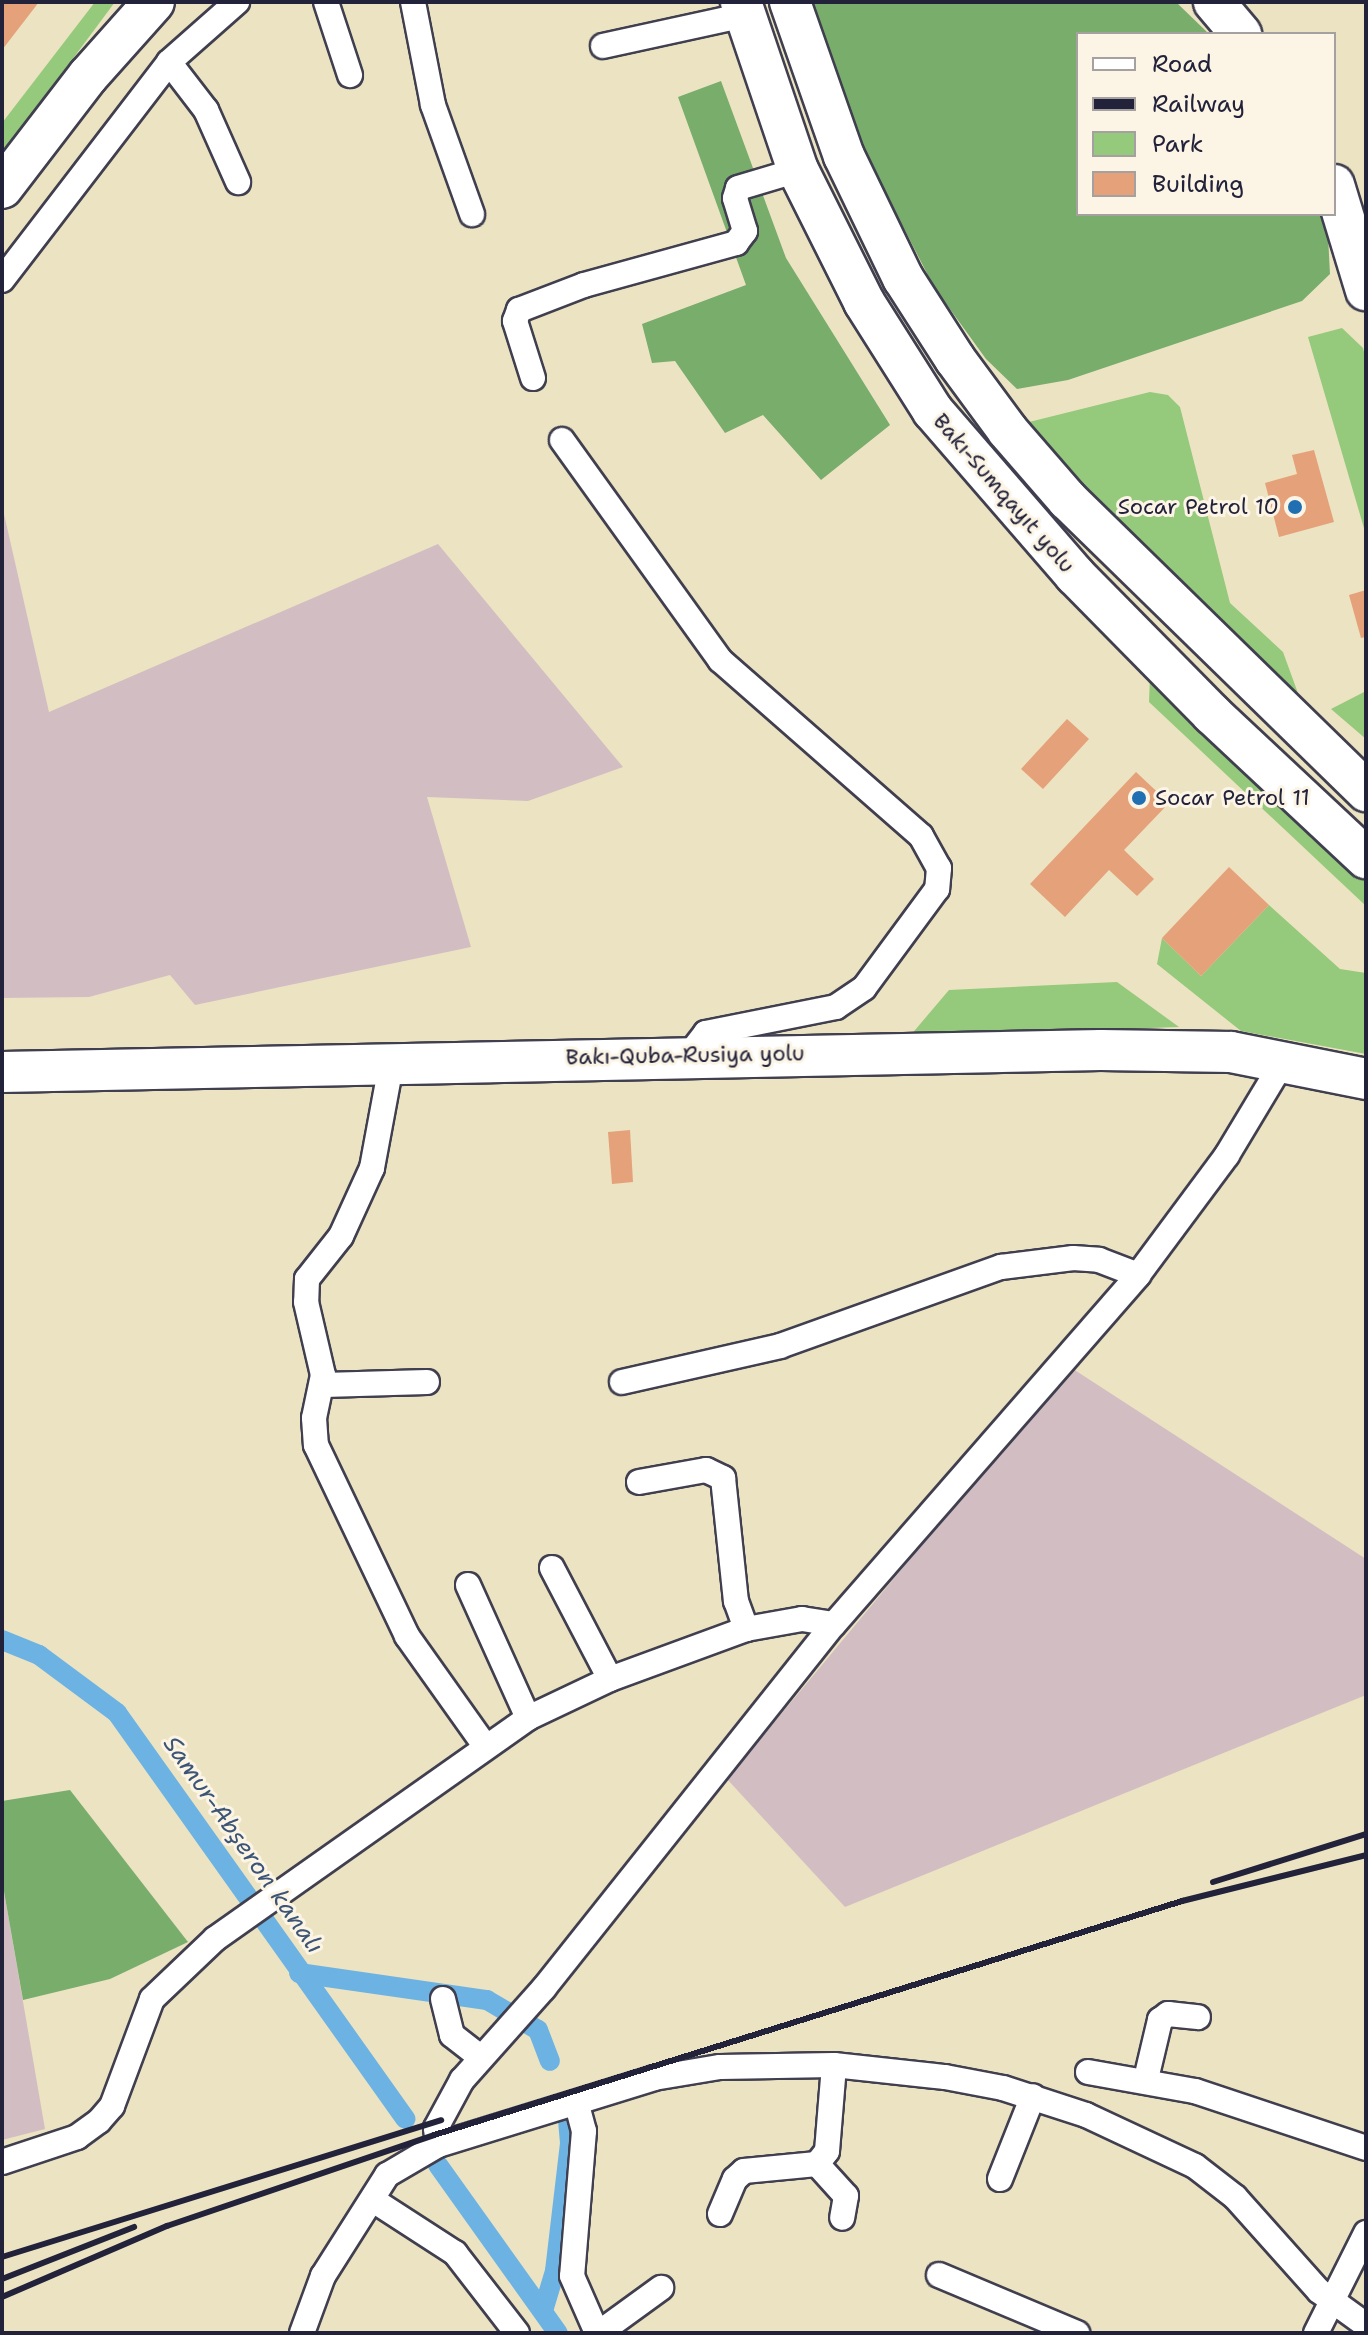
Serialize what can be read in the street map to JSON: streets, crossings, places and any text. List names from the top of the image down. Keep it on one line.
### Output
{"streets":{"highway":["Bakı-Sumqayıt yolu","Bakı-Quba-Rusiya yolu"]},"water":["Samur-Abşeron kanalı"],"places":["Socar Petrol 10","Socar Petrol 11"],"legend":["Road","Railway","Park","Building"]}
